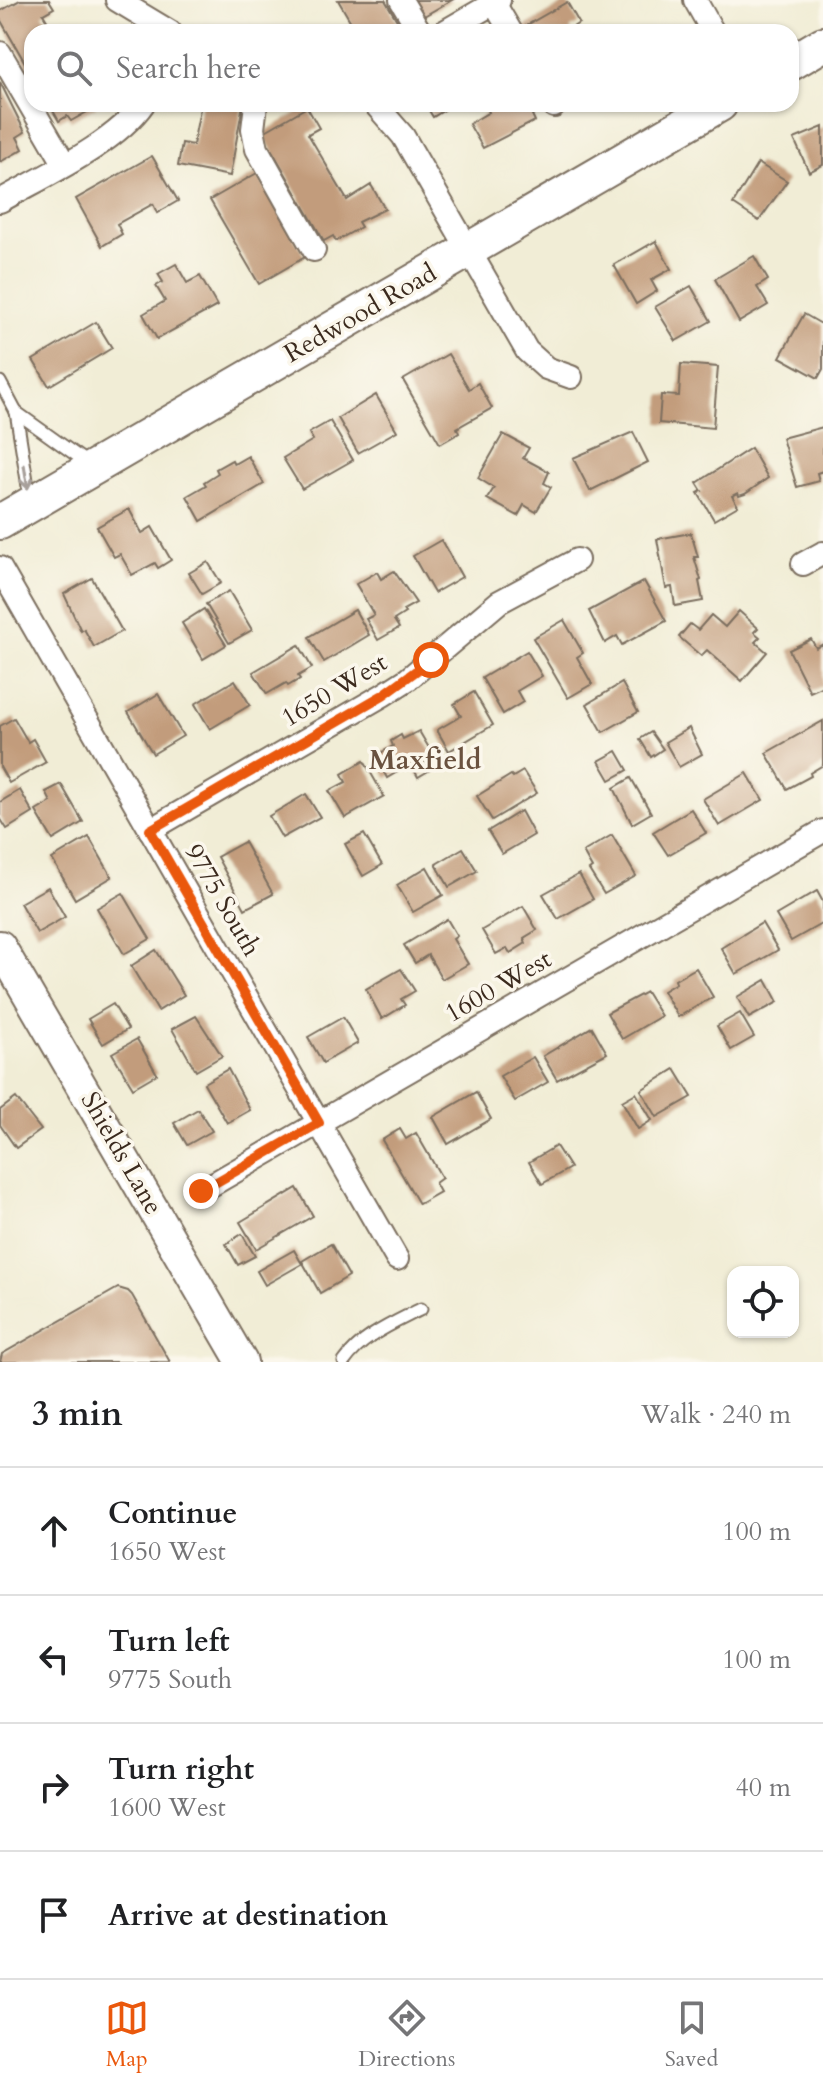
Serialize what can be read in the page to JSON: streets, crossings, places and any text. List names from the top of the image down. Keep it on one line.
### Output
{"streets":{"main road":["Redwood Road","Shields Lane"],"street":["1650 West","9775 South","1600 West"]},"crossings":[["1650 West","9775 South"],["9775 South","1600 West"]],"districts":["Maxfield"],"page":{"search":"Search here","heading":["3 min","Walk · 240 m"],"list":[["Continue","1650 West","100 m"],["Turn left","9775 South","100 m"],["Turn right","1600 West","40 m"],"Arrive at destination"],"nav":["Map","Directions","Saved"]}}
